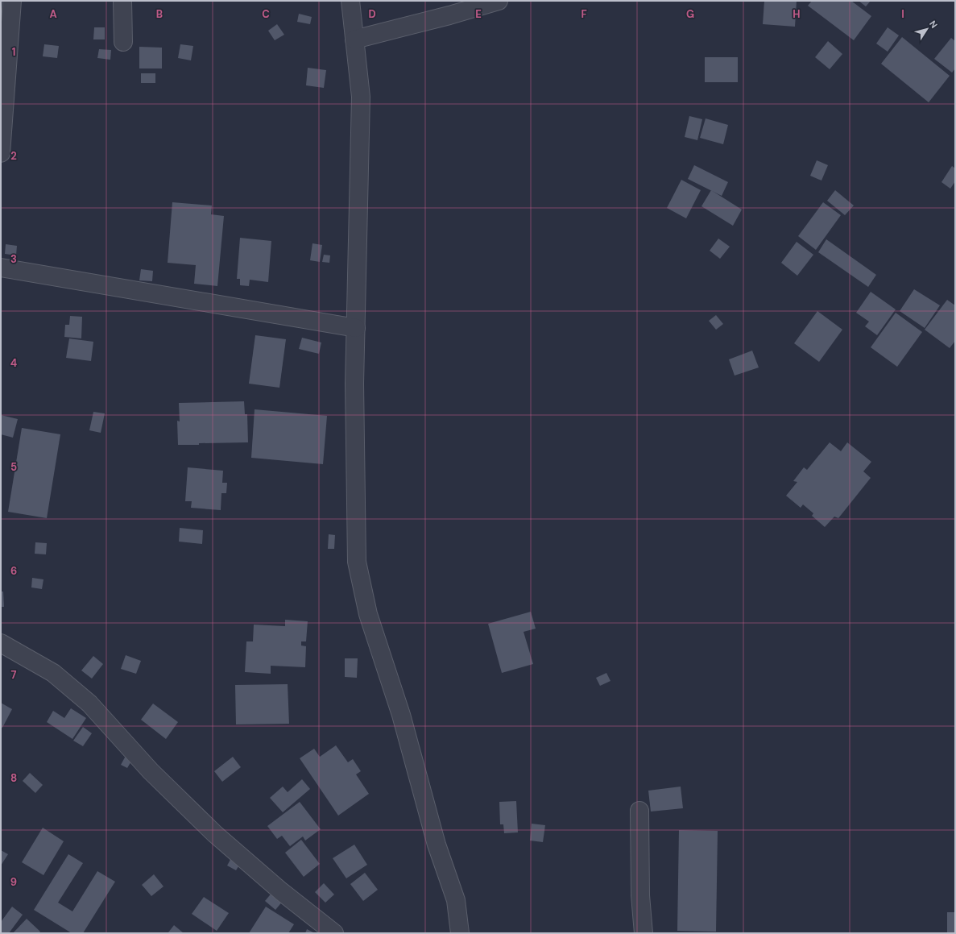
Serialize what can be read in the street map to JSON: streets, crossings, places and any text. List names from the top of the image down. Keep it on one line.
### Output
{"north":"top right","grid":{"columns":["A","B","C","D","E","F","G","H","I"],"rows":["1","2","3","4","5","6","7","8","9"]}}
